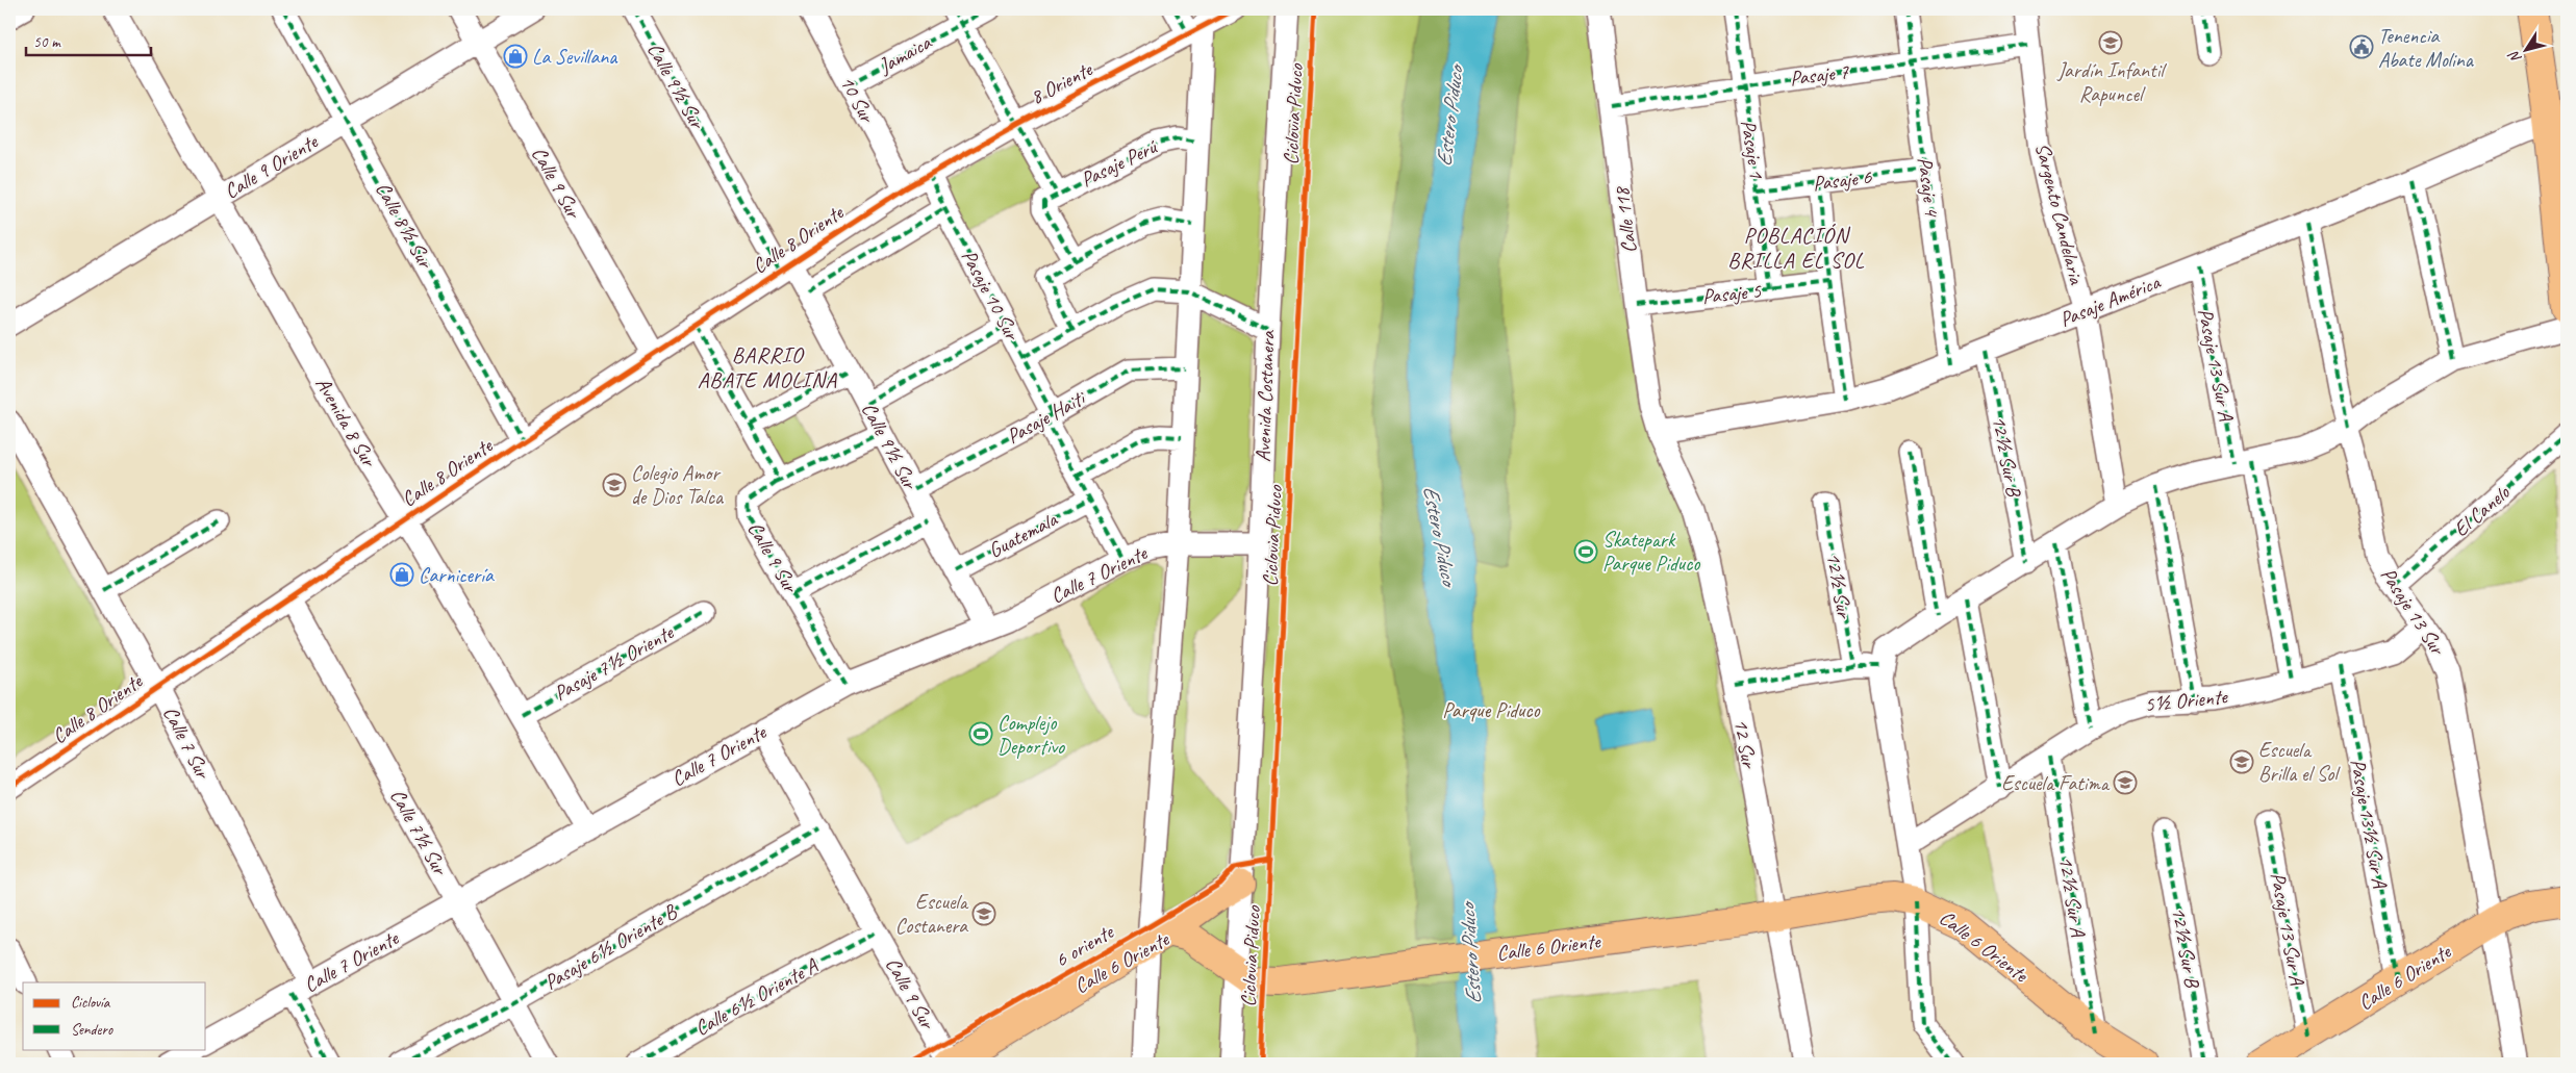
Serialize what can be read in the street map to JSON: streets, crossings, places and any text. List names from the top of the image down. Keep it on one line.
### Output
{"streets":{"main road":["Calle 6 Oriente"],"street":["Jamaica","Pasaje 7","8 Oriente","Calle 9½ Sur","10 Sur","Pasaje 1","Pasaje Perú","Calle 9 Oriente","Pasaje 6","Calle 9 Sur","Pasaje 4","Sargento Candelaria","Calle 118","Calle 8½ Sur","Calle 8 Oriente","Pasaje 5","Pasaje 10 Sur","Pasaje América","Pasaje 13 Sur A","Avenida Costanera","Pasaje Haiti","Avenida 8 Sur","12½ Sur B","El Canelo","Guatemala","Calle 7 Oriente","12½ Sur","Pasaje 13 Sur","Pasaje 7½ Oriente","5½ Oriente","Calle 7 Sur","12 Sur","Pasaje 13½ Sur A","Calle 7½ Sur","12½ Sur A","Pasaje 6½ Oriente B","Calle 6½ Oriente A"],"cycle path":["Ciclovia Piduco","6 oriente"]},"crossings":[["Jamaica","10 Sur"],["Pasaje 7","Pasaje 1"],["Pasaje 7","Pasaje 4"],["Pasaje 7","Sargento Candelaria"],["Pasaje 7","Calle 118"],["8 Oriente","10 Sur"],["8 Oriente","Calle 8 Oriente"],["8 Oriente","Pasaje 10 Sur"],["Calle 9½ Sur","Calle 8 Oriente"],["Calle 9½ Sur","Pasaje Haiti"],["Calle 9½ Sur","Guatemala"],["Calle 9½ Sur","Calle 7 Oriente"],["10 Sur","Calle 8 Oriente"],["Pasaje 1","Pasaje 6"],["Pasaje 1","Pasaje 5"],["Calle 9 Oriente","Calle 9 Sur"],["Calle 9 Oriente","Calle 8½ Sur"],["Calle 9 Oriente","Avenida 8 Sur"],["Pasaje 6","Pasaje 4"],["Calle 9 Sur","Calle 8 Oriente"],["Calle 9 Sur","Calle 7 Oriente"],["Calle 9 Sur","Calle 6 Oriente"],["Calle 9 Sur","Pasaje 6½ Oriente B"],["Calle 9 Sur","Calle 6½ Oriente A"],["Pasaje 4","Pasaje América"],["Sargento Candelaria","Pasaje América"],["Calle 118","Pasaje 5"],["Calle 118","Pasaje América"],["Calle 118","12 Sur"],["Calle 8½ Sur","Calle 8 Oriente"],["Calle 8 Oriente","Avenida 8 Sur"],["Calle 8 Oriente","Calle 7 Sur"],["Calle 8 Oriente","Calle 7½ Sur"],["Pasaje 10 Sur","Pasaje Haiti"],["Pasaje 10 Sur","Guatemala"],["Pasaje 10 Sur","Calle 7 Oriente"],["Pasaje América","Pasaje 13 Sur A"],["Pasaje América","12½ Sur B"],["Pasaje América","Pasaje 13 Sur"],["Pasaje América","12 Sur"],["Pasaje 13 Sur A","5½ Oriente"],["Pasaje 13 Sur A","Calle 6 Oriente"],["Avenida Costanera","Calle 7 Oriente"],["Avenida Costanera","Calle 6 Oriente"],["Avenida 8 Sur","Calle 7 Oriente"],["Avenida 8 Sur","Pasaje 7½ Oriente"],["El Canelo","Pasaje 13 Sur"],["Calle 7 Oriente","Calle 7 Sur"],["Calle 7 Oriente","Calle 7½ Sur"],["Pasaje 13 Sur","5½ Oriente"],["Pasaje 13 Sur","Calle 6 Oriente"],["5½ Oriente","Pasaje 13½ Sur A"],["5½ Oriente","12½ Sur A"],["12 Sur","Calle 6 Oriente"],["Pasaje 13½ Sur A","Calle 6 Oriente"],["Calle 7½ Sur","Pasaje 6½ Oriente B"],["12½ Sur A","Calle 6 Oriente"]],"districts":["POBLACIÓN BRILLA EL SOL","BARRIO ABATE MOLINA"],"water":["Estero Piduco"],"parks":["Parque Piduco"],"places":{"school or university":["Jardín Infantil Rapuncel","Colegio Amor de Dios Talca","Escuela Brilla el Sol","Escuela Fatima","Escuela Costanera"],"public building":["Tenencia Abate Molina"],"shop":["La Sevillana","Carnicería"],"sports":["Skatepark Parque Piduco","Complejo Deportivo"]},"legend":["Ciclovía","Sendero"],"scale_bar":"50 m","north":"bottom left"}
